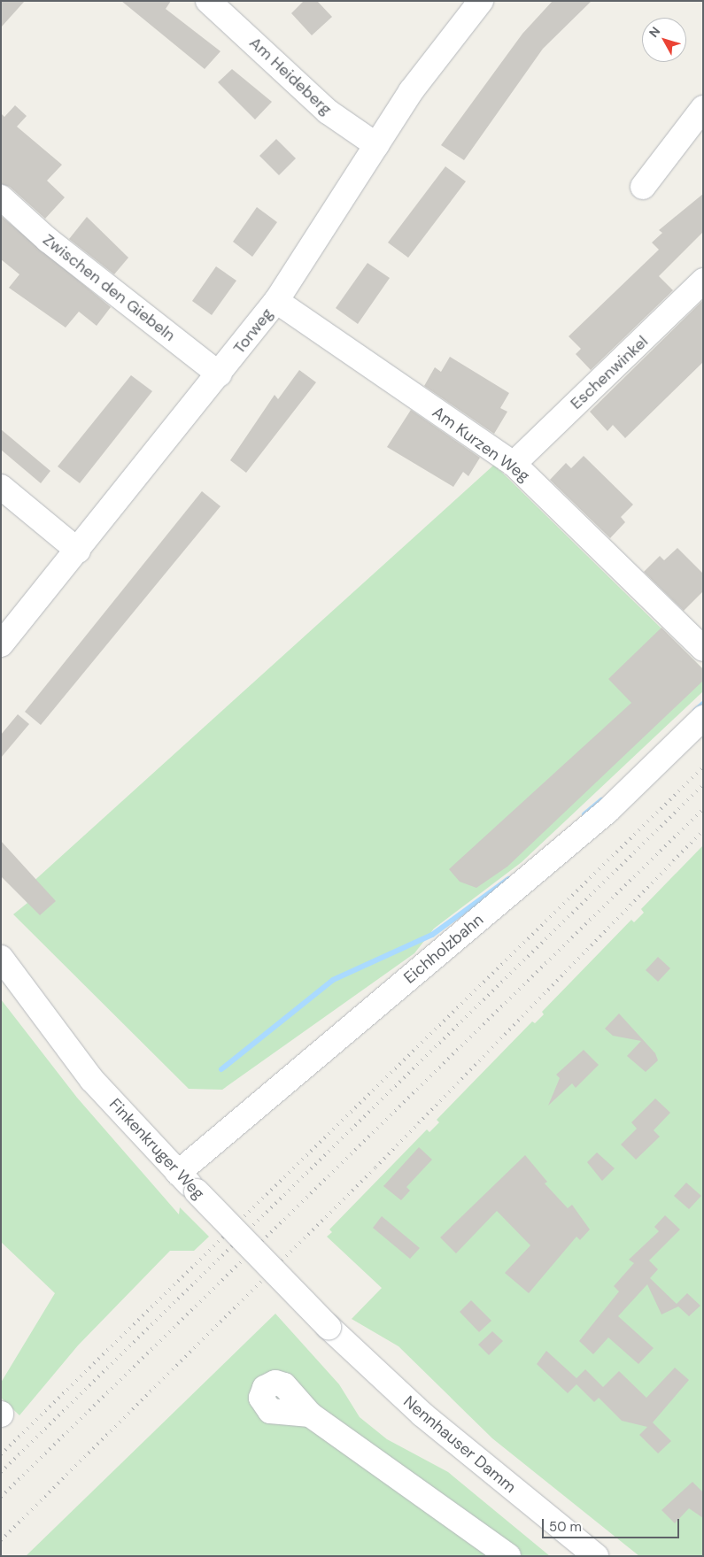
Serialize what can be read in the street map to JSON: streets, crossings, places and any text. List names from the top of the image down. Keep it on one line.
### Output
{"streets":{"street":["Am Heideberg","Zwischen den Giebeln","Torweg","Eschenwinkel","Am Kurzen Weg","Eichholzbahn","Finkenkruger Weg","Nennhauser Damm"]},"crossings":[["Am Heideberg","Torweg"],["Zwischen den Giebeln","Torweg"],["Torweg","Am Kurzen Weg"],["Eschenwinkel","Am Kurzen Weg"],["Eichholzbahn","Finkenkruger Weg"],["Finkenkruger Weg","Nennhauser Damm"]],"scale_bar":"50 m","north":"top left"}
